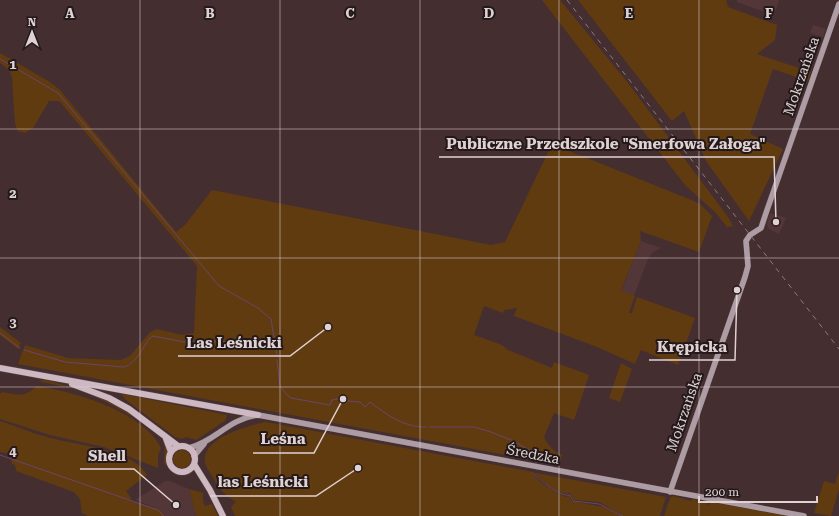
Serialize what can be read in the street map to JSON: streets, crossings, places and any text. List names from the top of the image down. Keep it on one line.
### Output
{"streets":{"main road":["Mokrzańska","Średzka"]},"crossings":[["Mokrzańska","Średzka"]],"places":["Publiczne Przedszkole \"Smerfowa Załoga\"","Krępicka","Las Leśnicki","Leśna","las Leśnicki","Shell"],"scale_bar":"200 m","north":"top","grid":{"columns":["A","B","C","D","E","F"],"rows":["1","2","3","4"]}}
